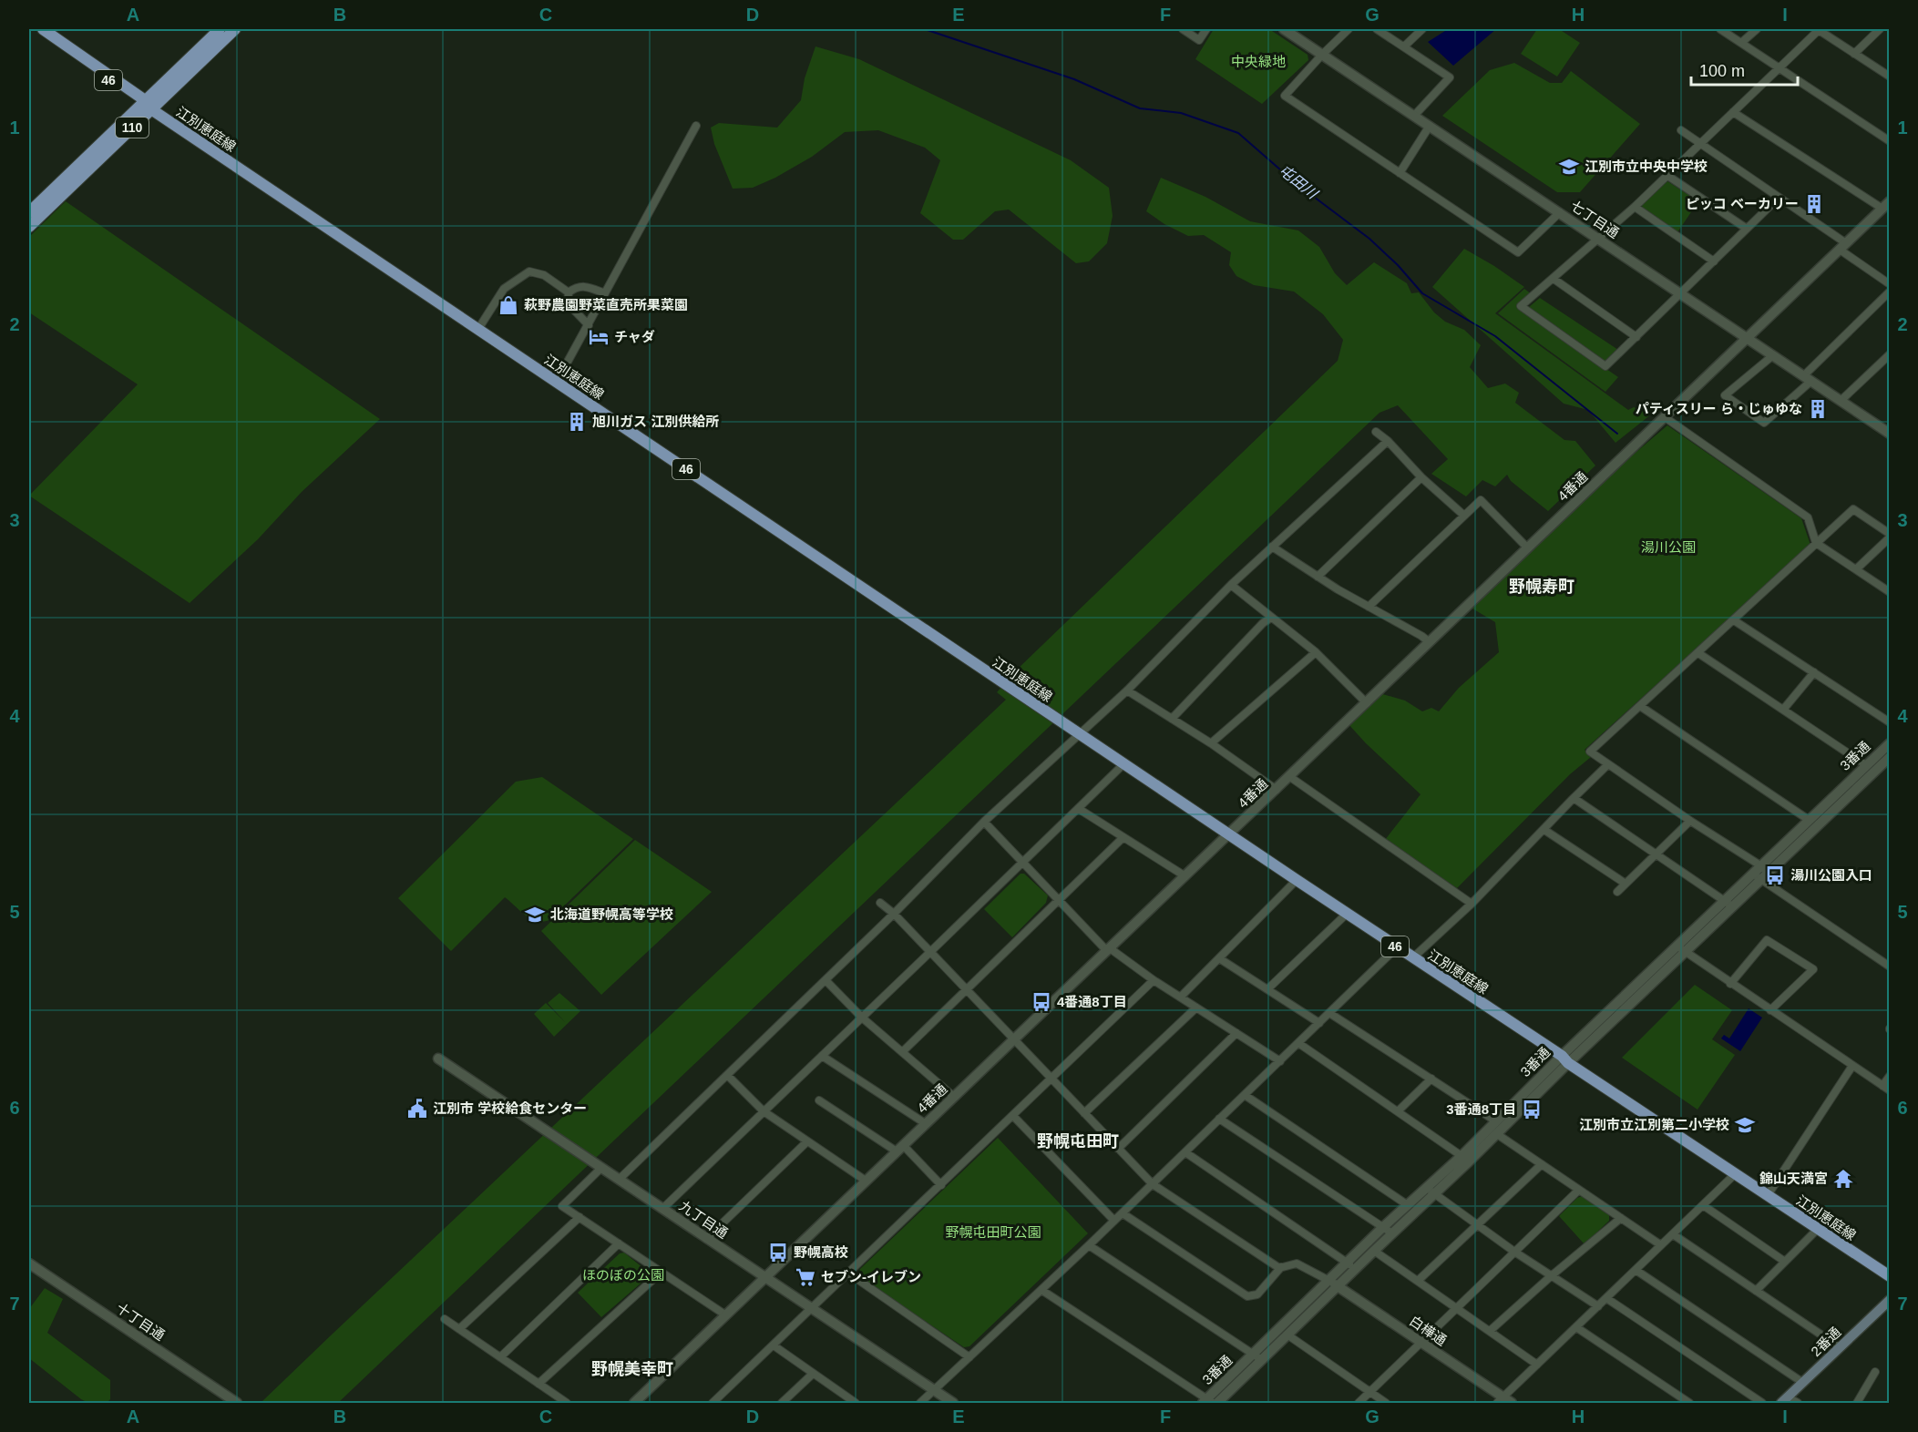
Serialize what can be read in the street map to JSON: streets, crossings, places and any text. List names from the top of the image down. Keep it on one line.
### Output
{"streets":{"main road":["46","110","江別恵庭線","2番通"],"street":["七丁目通","4番通","3番通","九丁目通","十丁目通","白樺通"]},"crossings":[["110","江別恵庭線"],["江別恵庭線","4番通"],["江別恵庭線","3番通"],["七丁目通","4番通"],["4番通","九丁目通"],["3番通","白樺通"]],"districts":["野幌寿町","野幌屯田町","野幌美幸町"],"water":["屯田川"],"parks":["中央緑地","湯川公園","野幌屯田町公園","ほのぼの公園"],"places":{"school or university":["江別市立中央中学校","北海道野幌高等学校","江別市立江別第二小学校"],"building":["ピッコ ベーカリー","パティスリー ら・じゅゆな","旭川ガス 江別供給所"],"shop":["萩野農園野菜直売所果菜園"],"hotel":["チャダ"],"bus stop":["湯川公園入口","4番通8丁目","3番通8丁目","野幌高校"],"public building":["江別市 学校給食センター"],"temple":["錦山天満宮"],"supermarket":["セブン-イレブン"]},"scale_bar":"100 m","grid":{"columns":["A","B","C","D","E","F","G","H","I"],"rows":["1","2","3","4","5","6","7"]}}
